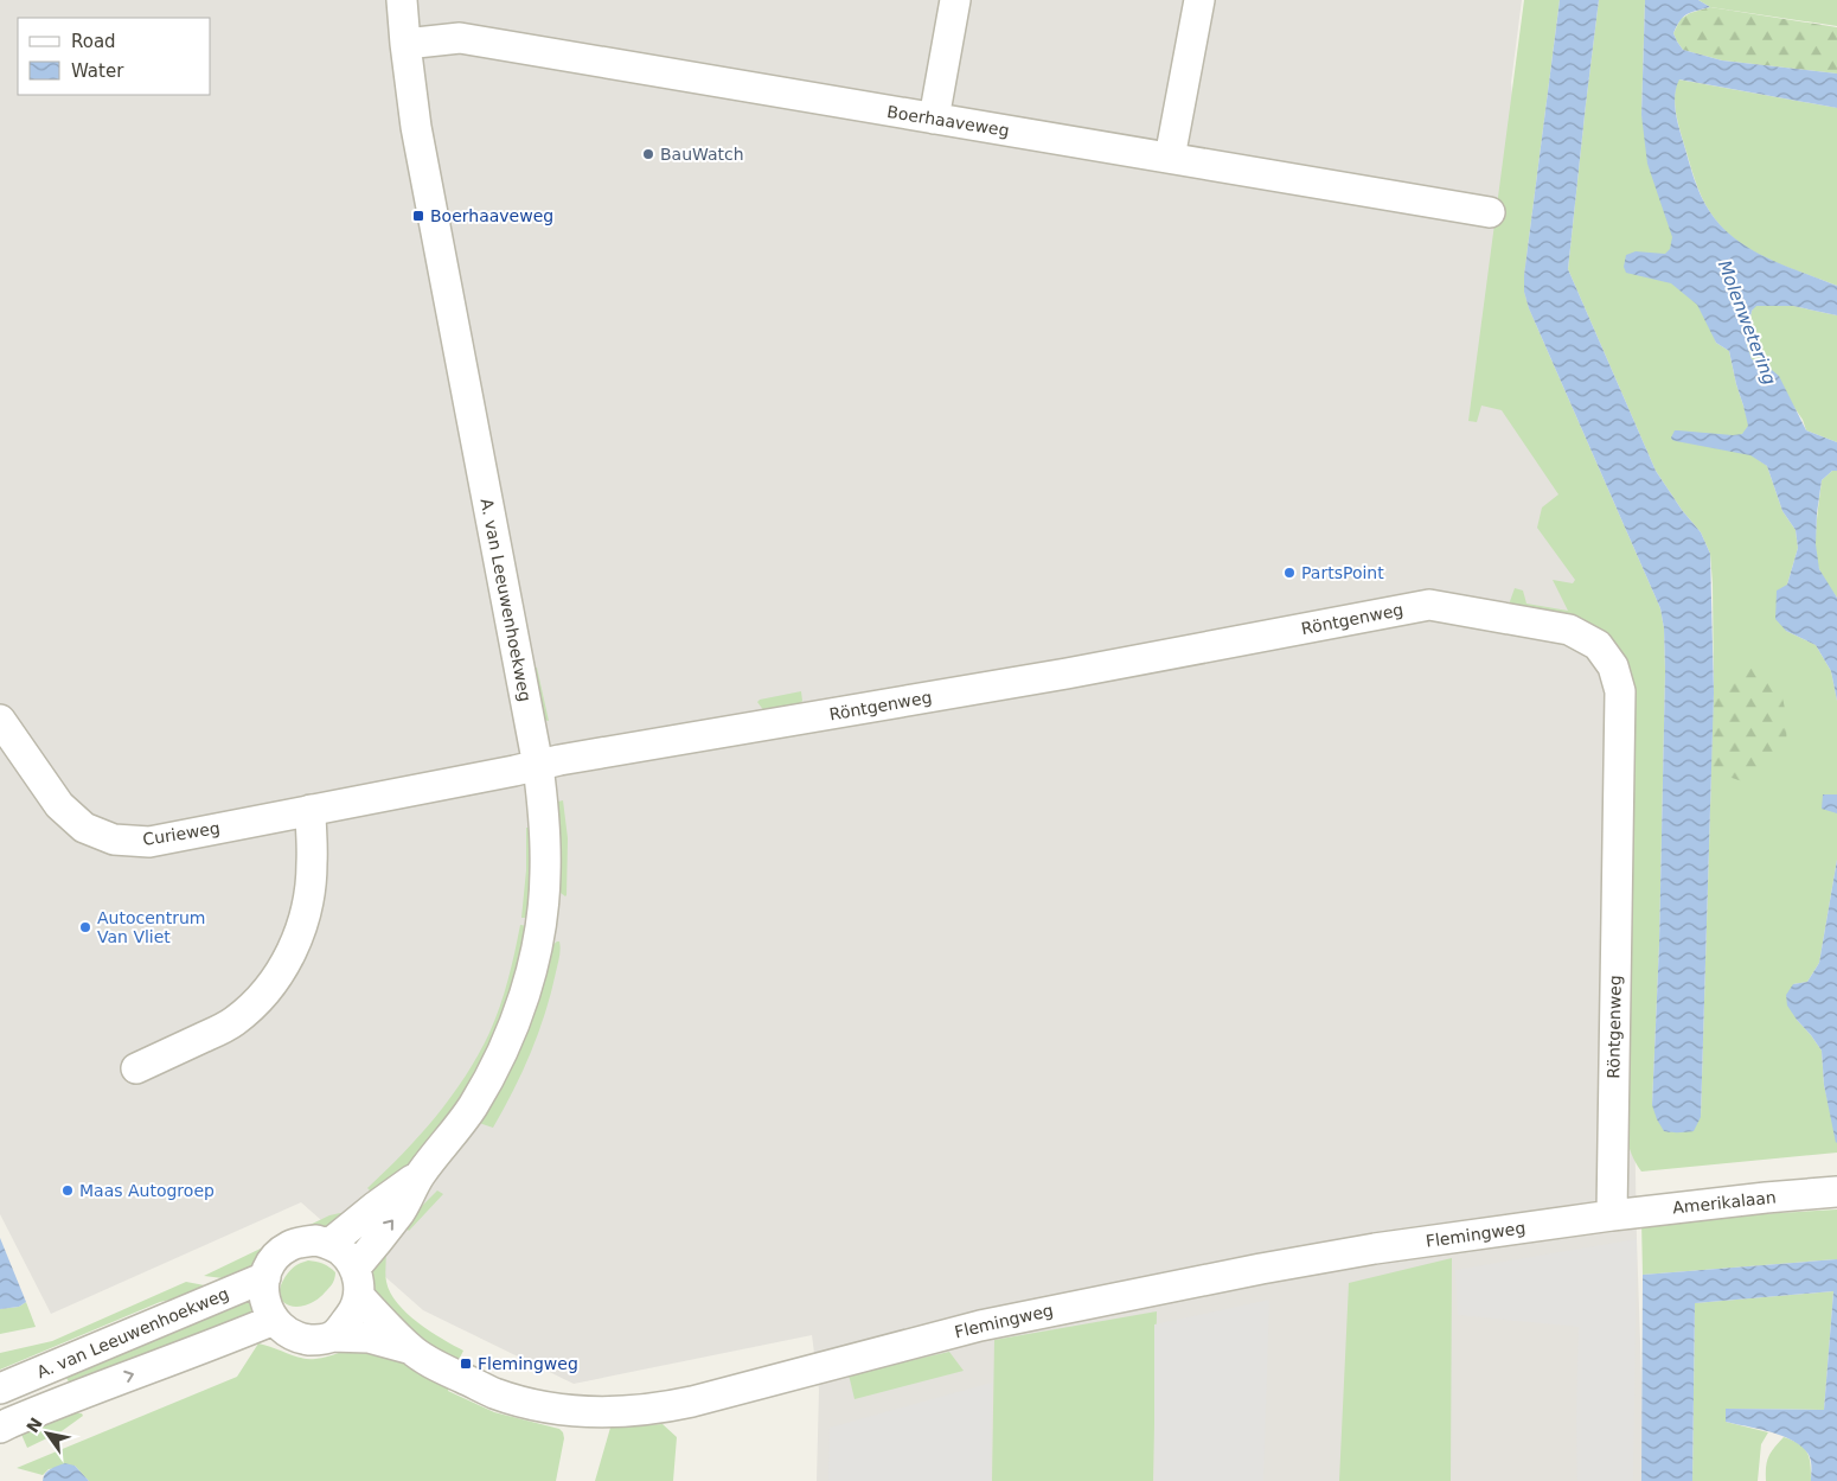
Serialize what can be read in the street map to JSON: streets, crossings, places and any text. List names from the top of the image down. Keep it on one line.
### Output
{"streets":{"street":["Boerhaaveweg","A. van Leeuwenhoekweg","Röntgenweg","Curieweg","Amerikalaan","Flemingweg"]},"crossings":[["Boerhaaveweg","A. van Leeuwenhoekweg"],["A. van Leeuwenhoekweg","Röntgenweg"],["A. van Leeuwenhoekweg","Curieweg"],["A. van Leeuwenhoekweg","Flemingweg"],["Röntgenweg","Curieweg"],["Röntgenweg","Amerikalaan"],["Röntgenweg","Flemingweg"],["Amerikalaan","Flemingweg"]],"water":["Molenwetering"],"places":{"other":["BauWatch","PartsPoint","Autocentrum Van Vliet","Maas Autogroep"],"transit":["Boerhaaveweg","Flemingweg"]},"legend":["Road","Water"],"north":"top left"}
